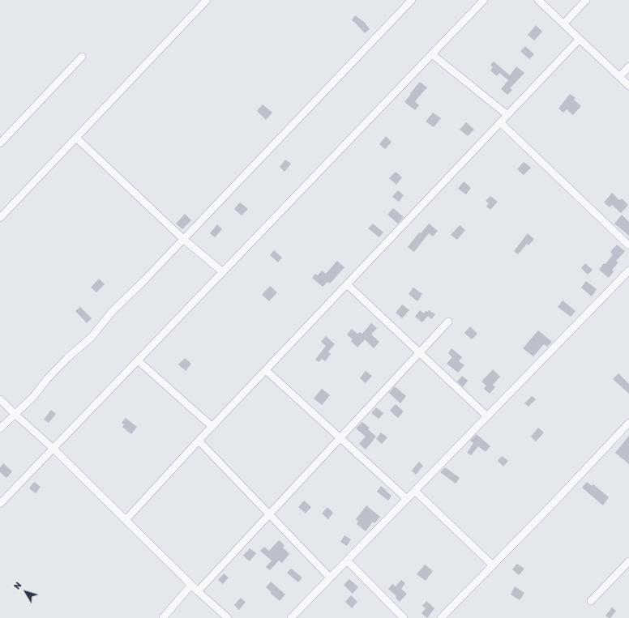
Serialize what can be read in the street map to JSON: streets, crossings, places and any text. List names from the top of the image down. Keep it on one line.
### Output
{"north":"top left"}
